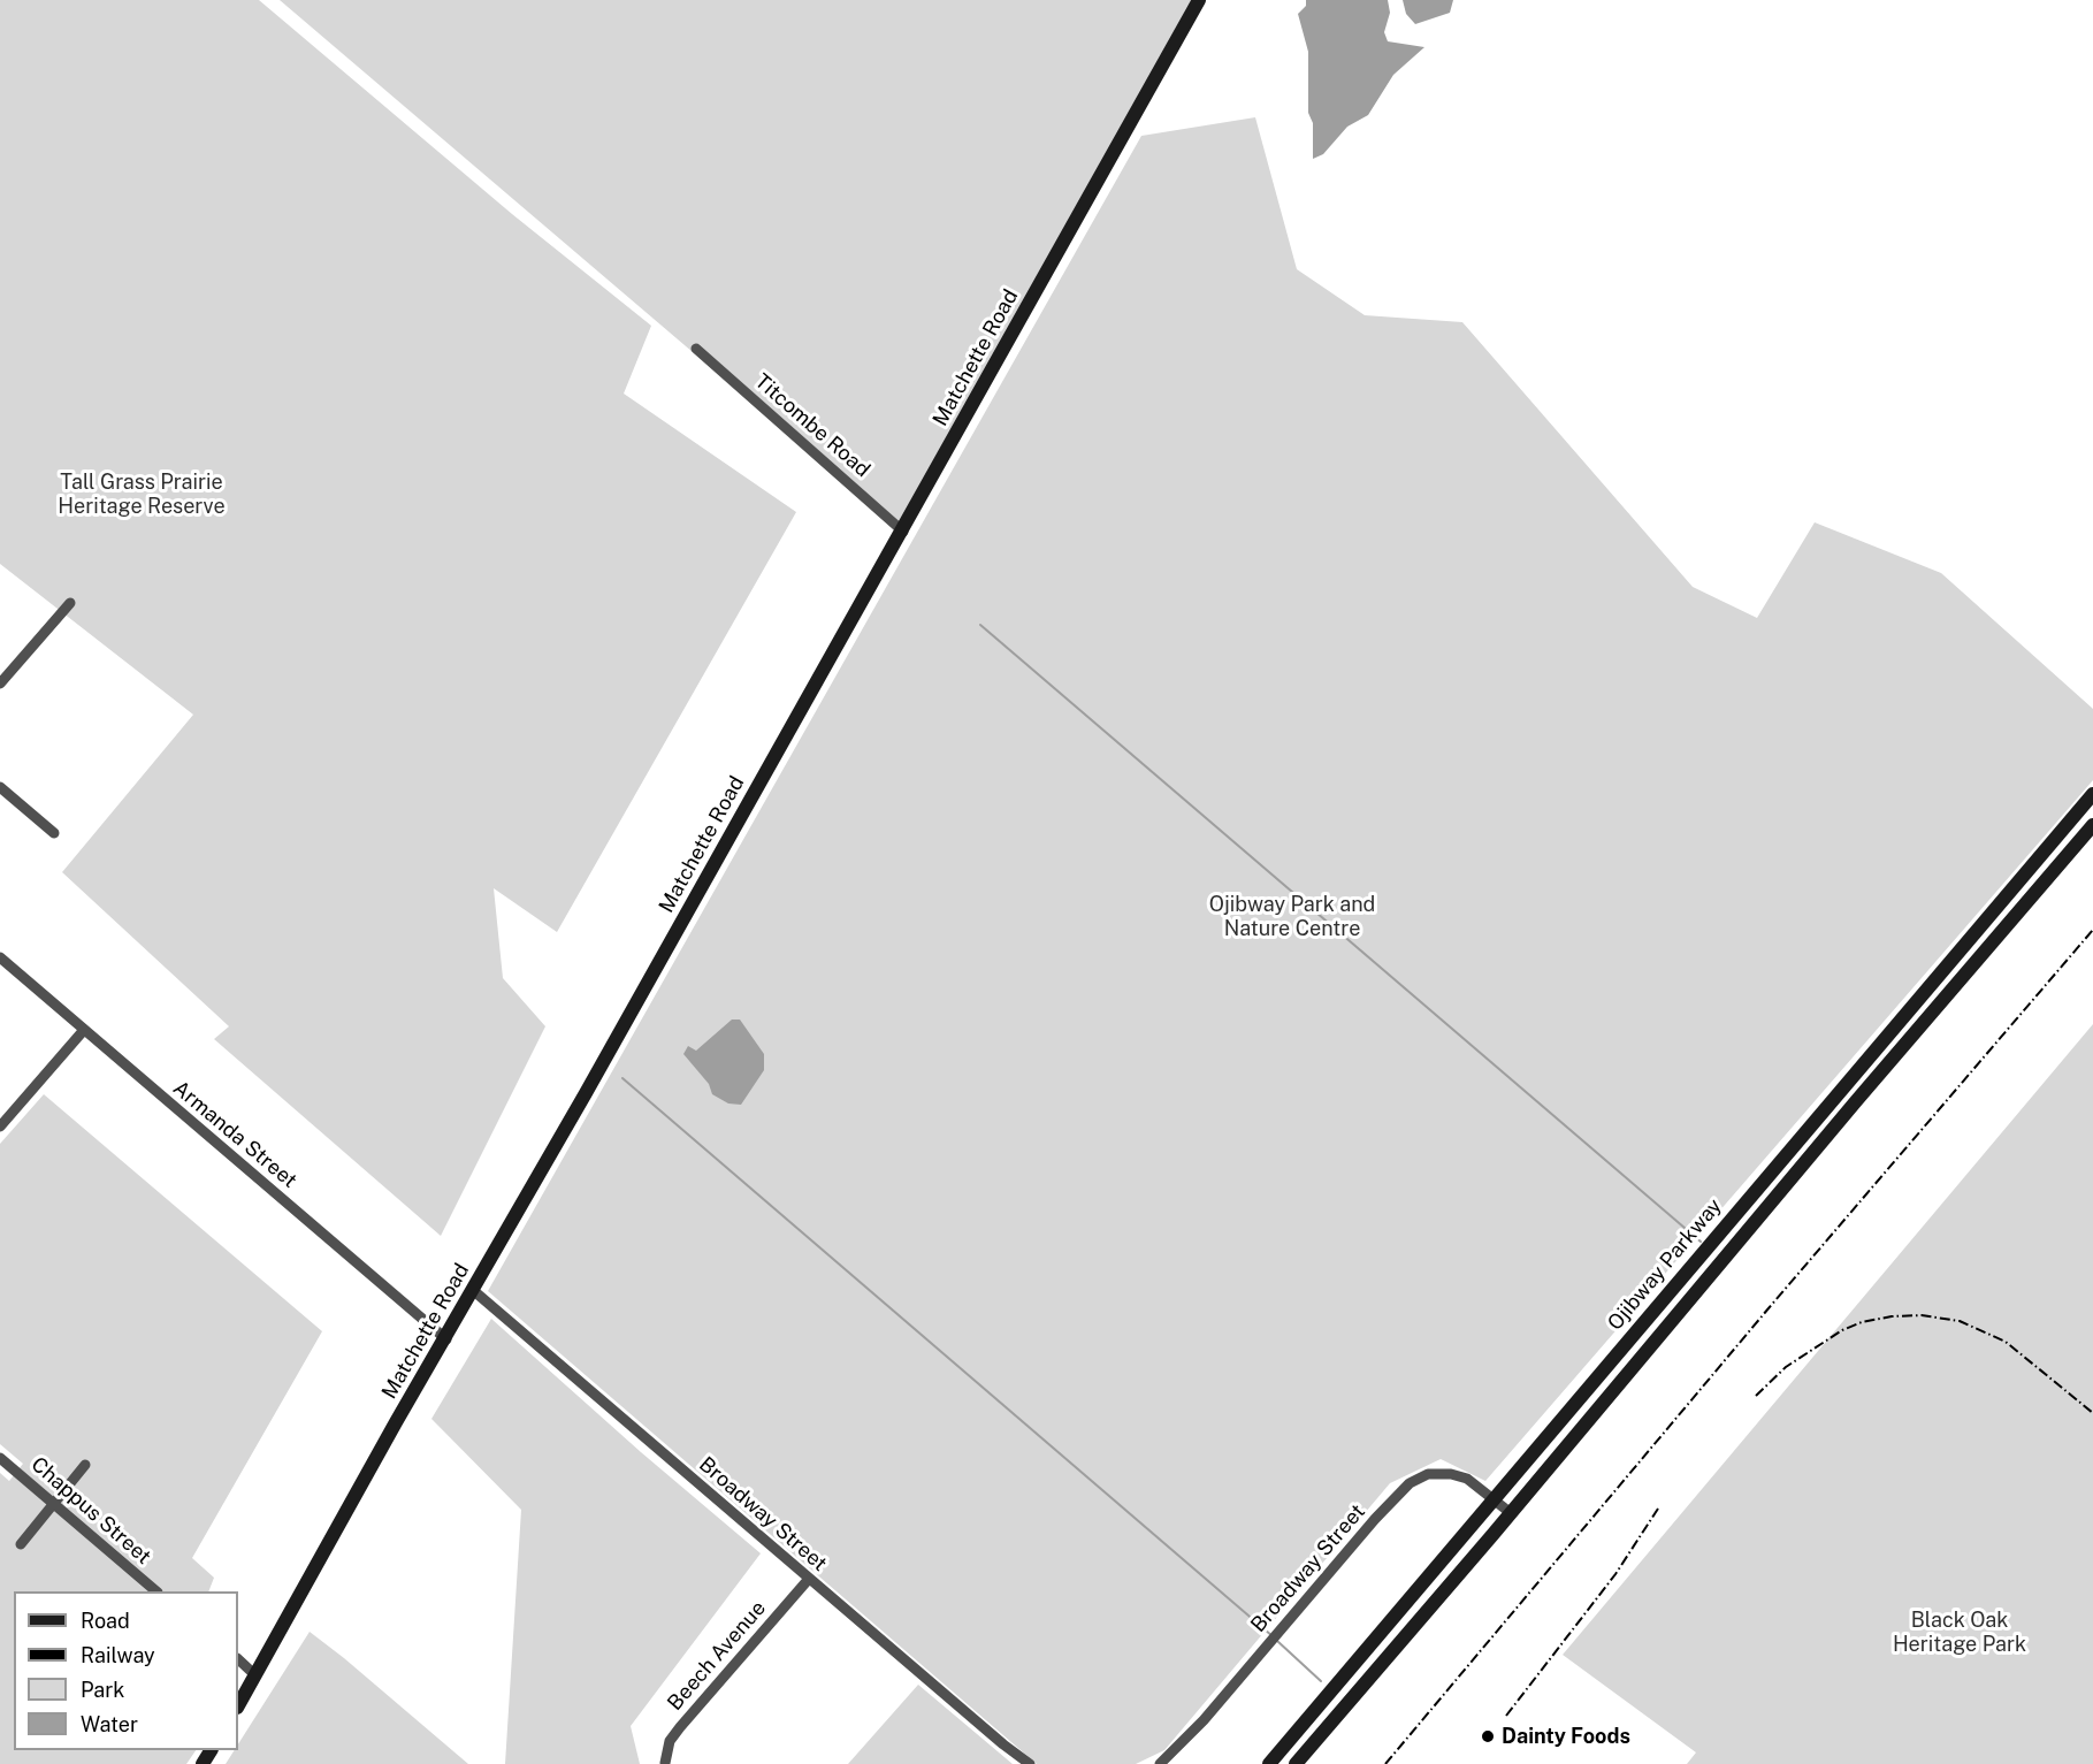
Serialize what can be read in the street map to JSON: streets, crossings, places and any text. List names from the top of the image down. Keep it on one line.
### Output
{"streets":{"main road":["Matchette Road","Ojibway Parkway"],"street":["Titcombe Road","Armanda Street","Chappus Street","Broadway Street","Beech Avenue"]},"crossings":[["Matchette Road","Titcombe Road"],["Matchette Road","Armanda Street"],["Matchette Road","Broadway Street"],["Ojibway Parkway","Broadway Street"],["Broadway Street","Beech Avenue"]],"parks":["Tall Grass Prairie Heritage Reserve","Ojibway Park and Nature Centre","Black Oak Heritage Park"],"places":["Dainty Foods"],"legend":["Road","Railway","Park","Water"]}
